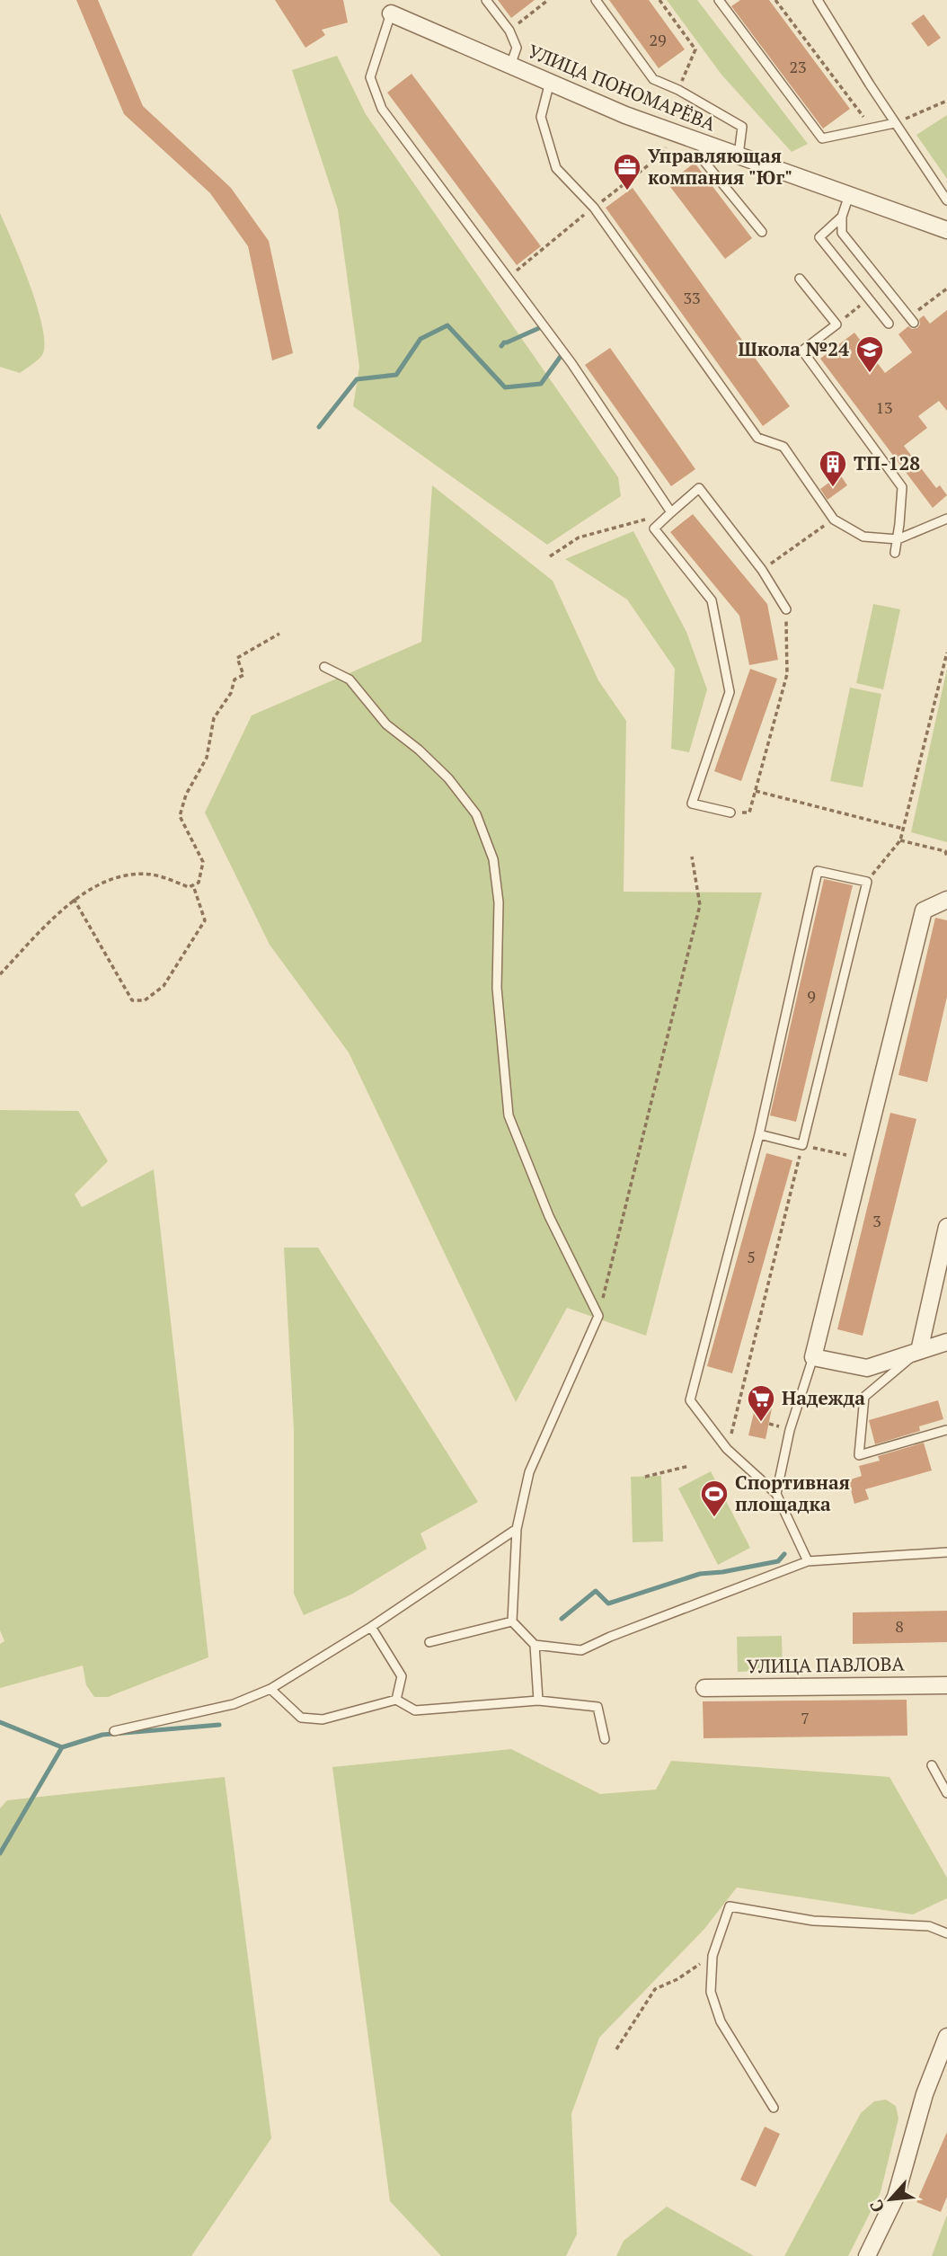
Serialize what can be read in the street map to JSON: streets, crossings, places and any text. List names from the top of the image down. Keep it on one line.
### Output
{"streets":{"street":["УЛИЦА ПОНОМАРЁВА","УЛИЦА ПАВЛОВА"]},"places":{"office":["Управляющая компания \"Юг\""],"school or university":["Школа №24"],"building":["ТП-128"],"supermarket":["Надежда"],"sports":["Спортивная площадка"]},"house_numbers":["29","23","33","13","9","3","5","8","7"],"north":"bottom left"}
